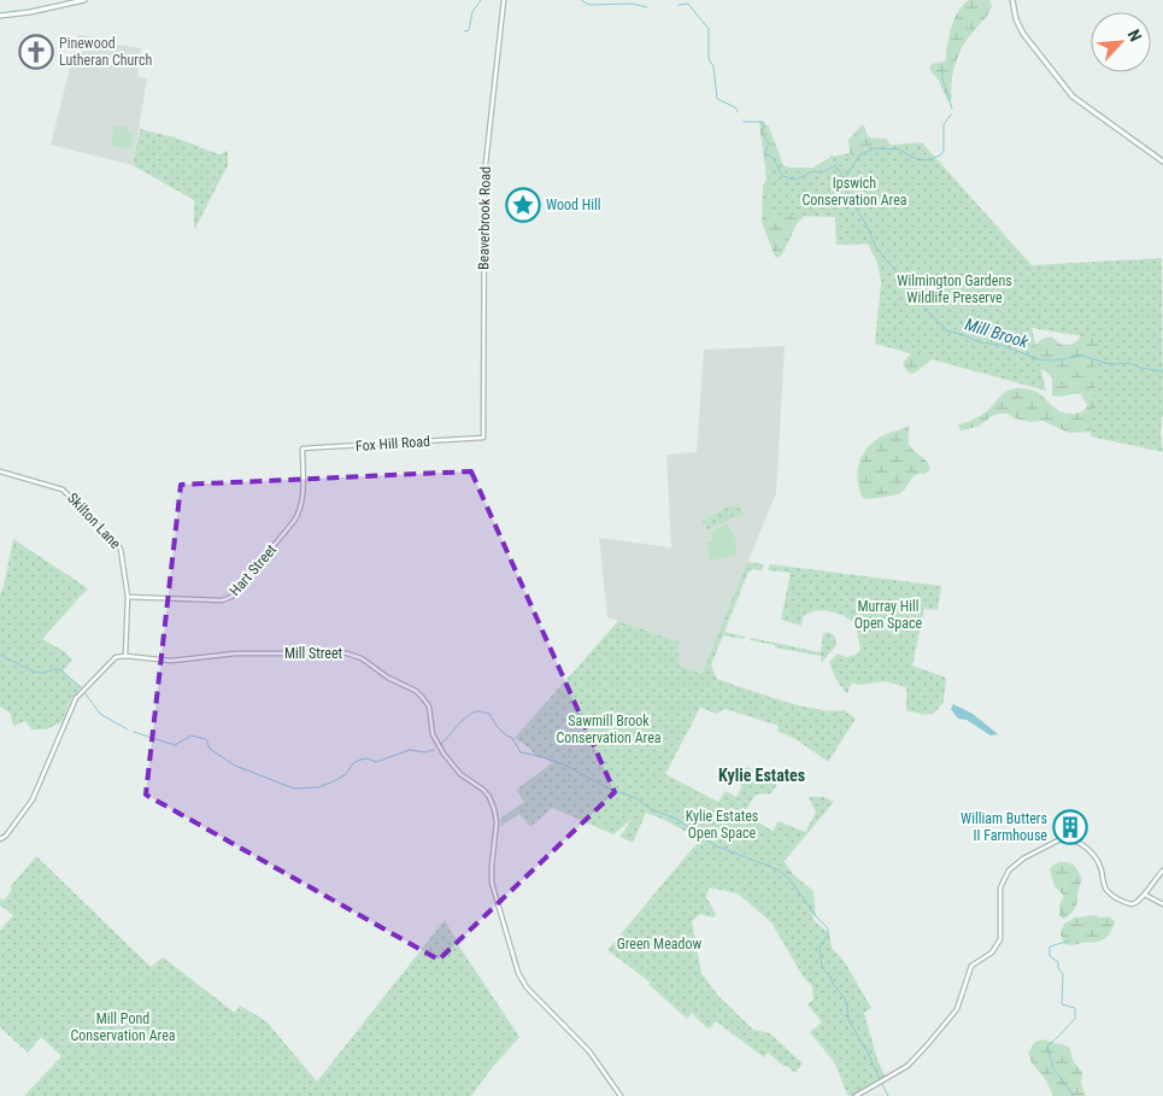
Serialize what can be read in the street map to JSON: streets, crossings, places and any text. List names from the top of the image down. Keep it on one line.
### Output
{"streets":{"street":["Beaverbrook Road","Fox Hill Road","Skilton Lane","Hart Street","Mill Street"]},"crossings":[["Beaverbrook Road","Fox Hill Road"],["Fox Hill Road","Hart Street"],["Skilton Lane","Hart Street"],["Skilton Lane","Mill Street"]],"districts":["Kylie Estates"],"water":["Mill Brook"],"parks":["Ipswich Conservation Area","Wilmington Gardens Wildlife Preserve","Murray Hill Open Space","Sawmill Brook Conservation Area","Kylie Estates Open Space","Green Meadow","Mill Pond Conservation Area"],"places":{"church":["Pinewood Lutheran Church"],"place":["Wood Hill"],"building":["William Butters II Farmhouse"]},"north":"top right"}
